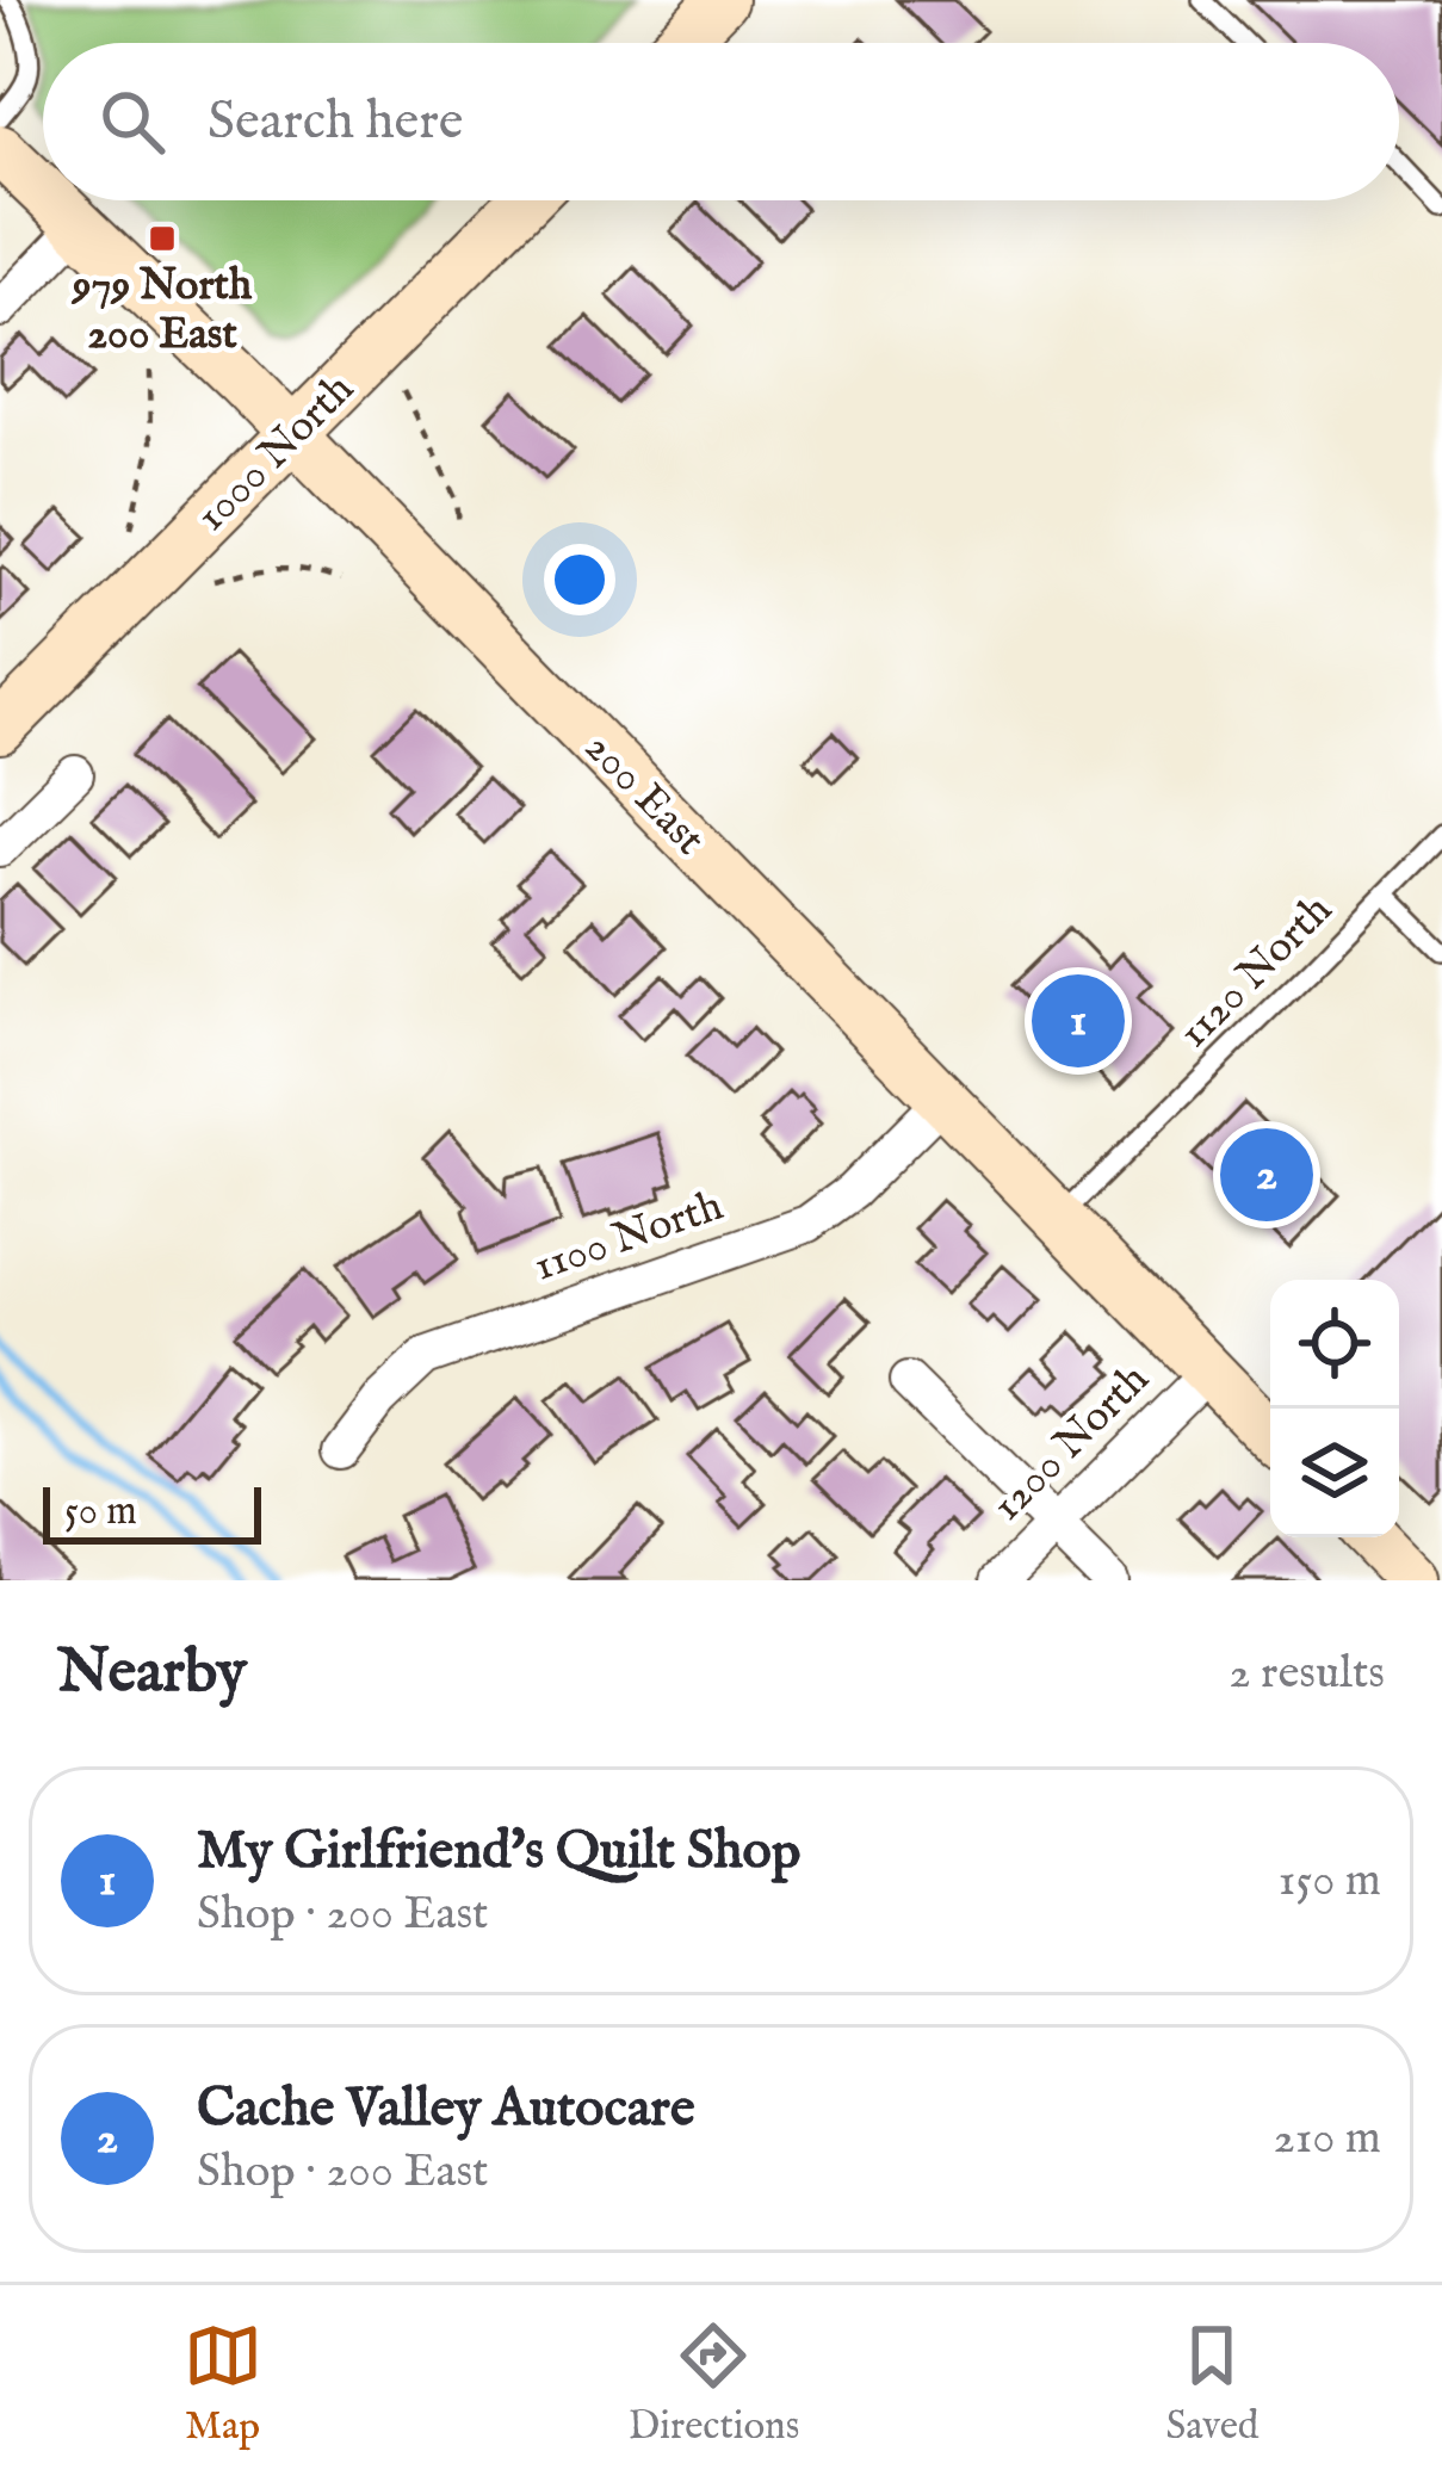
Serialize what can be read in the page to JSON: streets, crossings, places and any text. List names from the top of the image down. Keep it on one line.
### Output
{"streets":{"main road":["1000 North","200 East"],"street":["1100 North","1200 North"],"lane":["1120 North"]},"crossings":[["1000 North","200 East"],["200 East","1120 North"],["200 East","1100 North"],["200 East","1200 North"]],"places":{"transit":["979 North 200 East"]},"scale_bar":"50 m","page":{"search":"Search here","pins":["1","2"],"scale":"50 m","heading":["Nearby","2 results"],"list":[{"mark":"1","name":"My Girlfriend's Quilt Shop","note":"Shop · 200 East","value":"150 m"},{"mark":"2","name":"Cache Valley Autocare","note":"Shop · 200 East","value":"210 m"}],"nav":["Map","Directions","Saved"]}}
